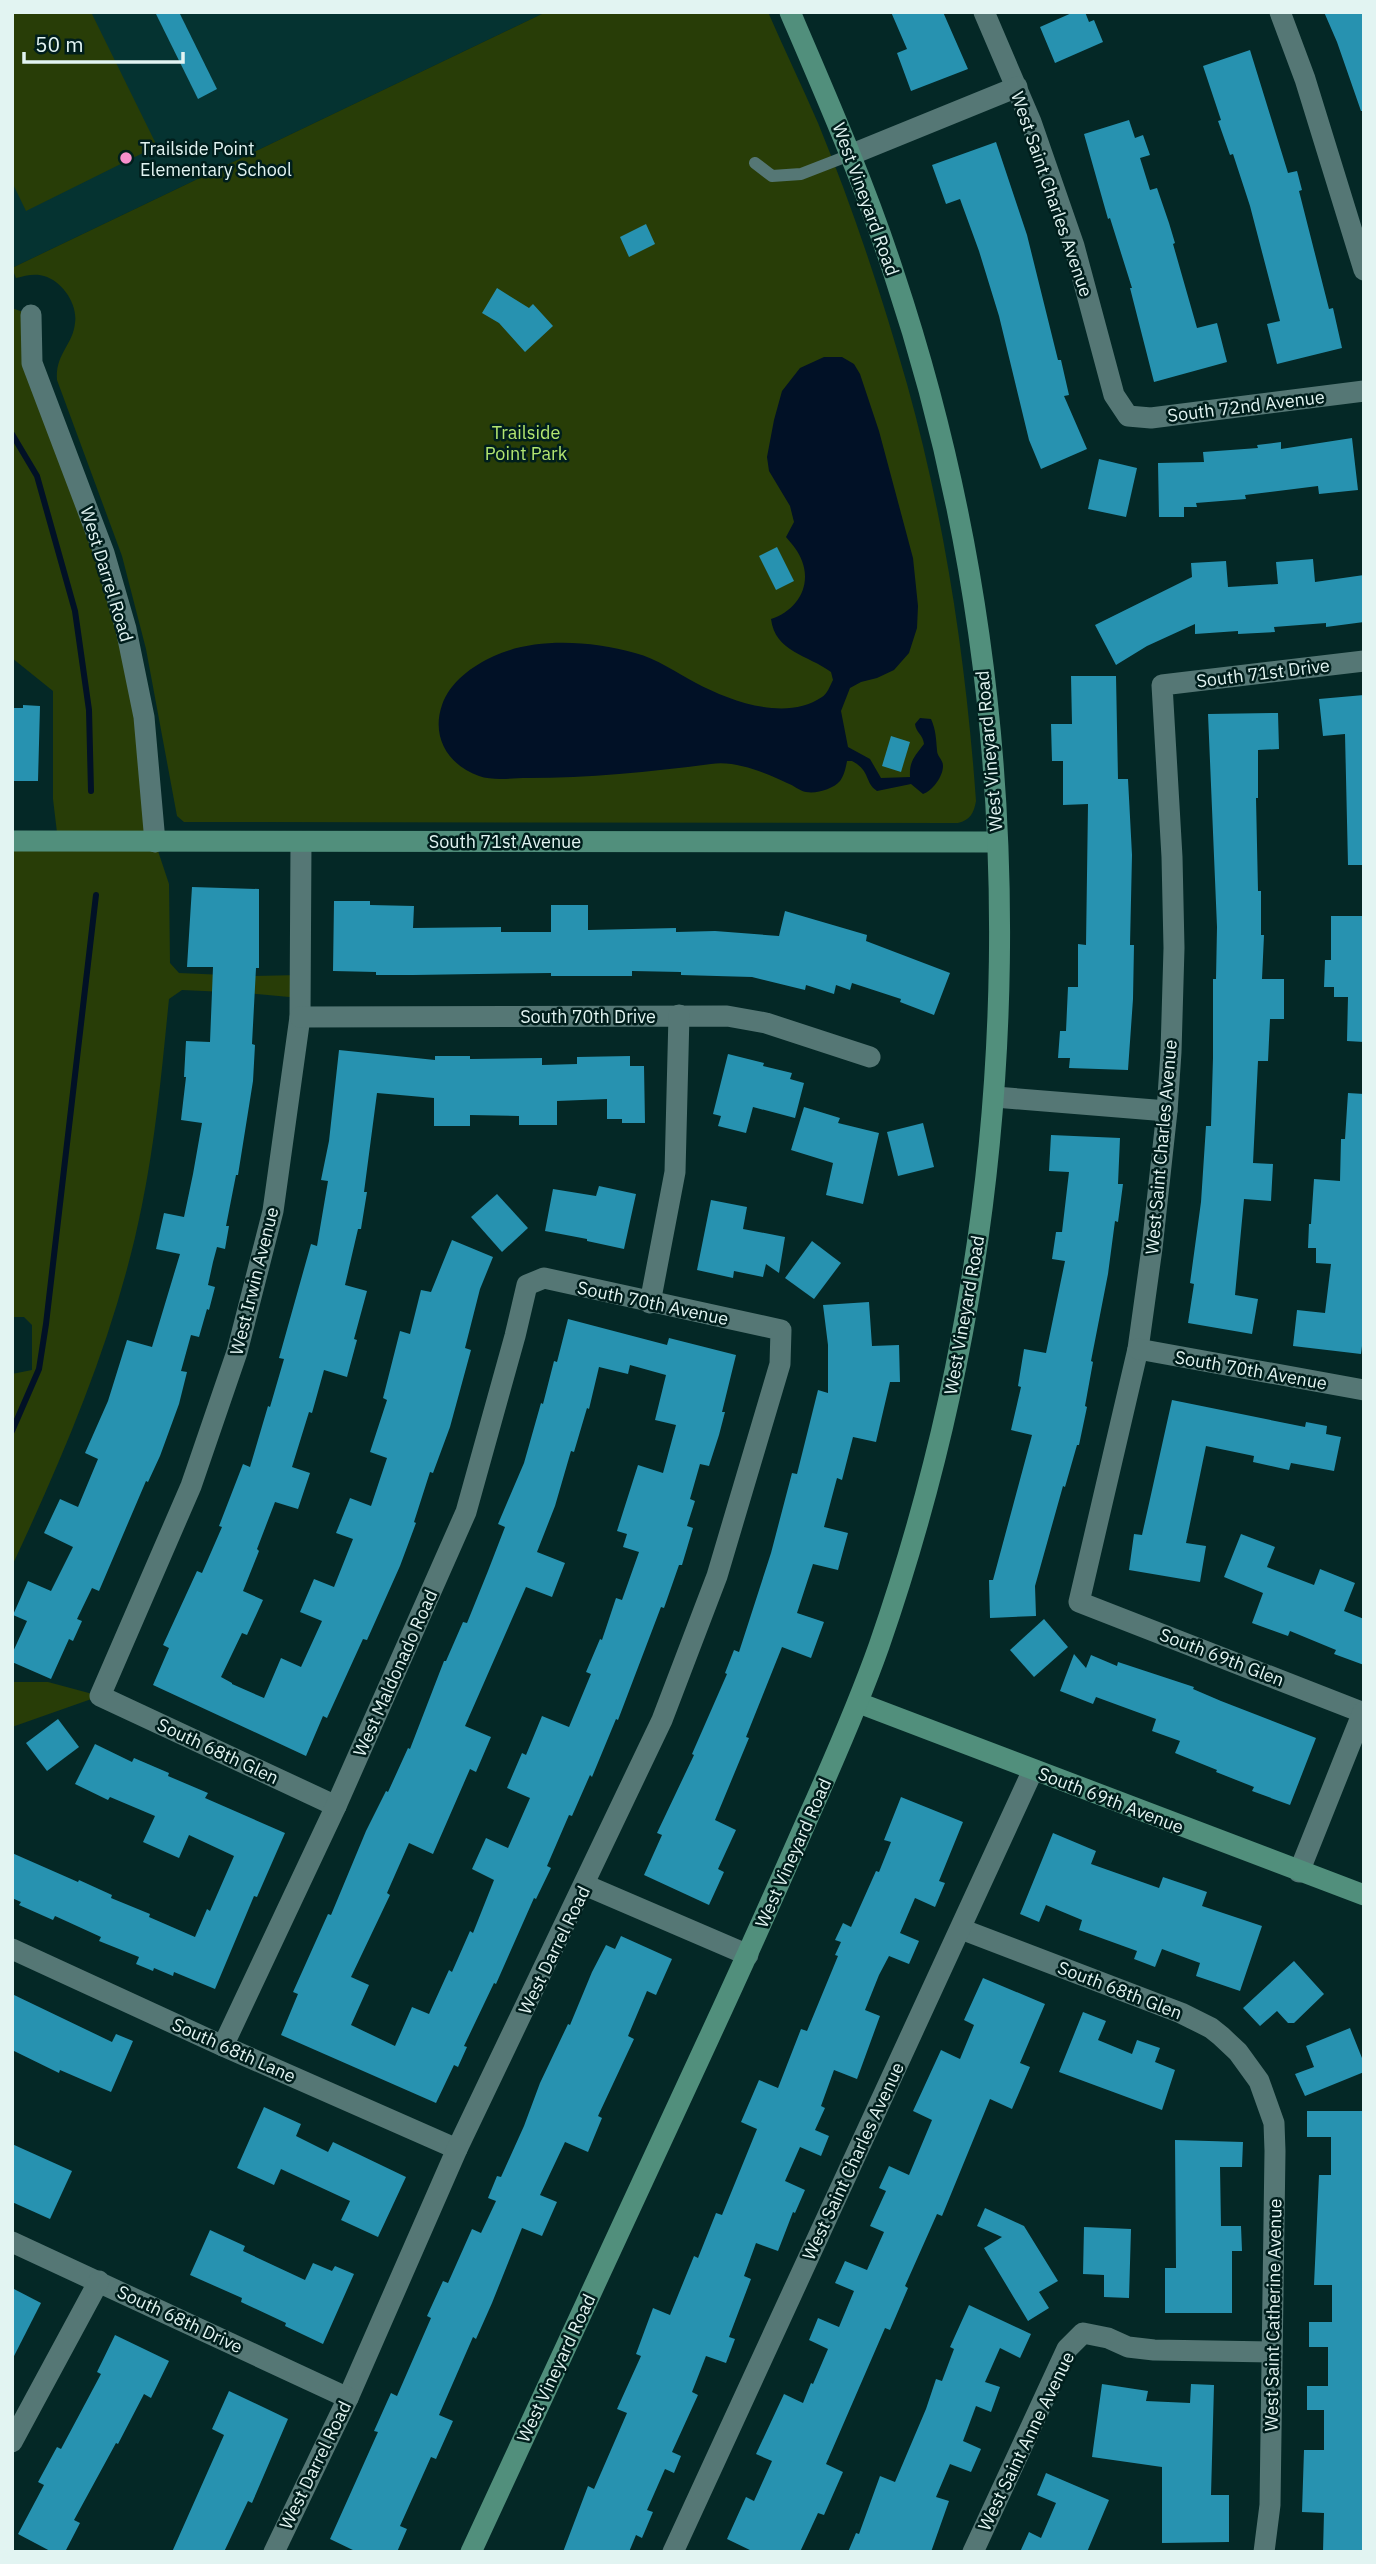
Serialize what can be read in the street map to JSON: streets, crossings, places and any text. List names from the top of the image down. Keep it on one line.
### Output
{"streets":{"street":["West Saint Charles Avenue","West Vineyard Road","South 72nd Avenue","West Darrel Road","South 71st Drive","South 71st Avenue","South 70th Drive","West Irwin Avenue","South 70th Avenue","South 69th Glen","West Maldonado Road","South 68th Glen","South 69th Avenue","South 68th Lane","West Saint Catherine Avenue","South 68th Drive","West Saint Anne Avenue"]},"crossings":[["West Saint Charles Avenue","South 72nd Avenue"],["West Saint Charles Avenue","South 71st Drive"],["West Saint Charles Avenue","South 70th Avenue"],["West Saint Charles Avenue","South 69th Glen"],["West Saint Charles Avenue","South 68th Glen"],["West Saint Charles Avenue","South 69th Avenue"],["West Vineyard Road","South 71st Avenue"],["West Vineyard Road","South 69th Avenue"],["West Darrel Road","South 71st Avenue"],["West Darrel Road","South 70th Avenue"],["West Darrel Road","South 68th Lane"],["West Darrel Road","South 68th Drive"],["South 71st Avenue","West Irwin Avenue"],["South 70th Drive","West Irwin Avenue"],["West Irwin Avenue","South 68th Glen"],["South 70th Avenue","West Maldonado Road"],["West Maldonado Road","South 68th Glen"],["West Maldonado Road","South 68th Lane"],["South 68th Glen","West Saint Catherine Avenue"],["West Saint Catherine Avenue","West Saint Anne Avenue"]],"parks":["Trailside Point Park"],"places":["Trailside Point Elementary School"],"scale_bar":"50 m"}
